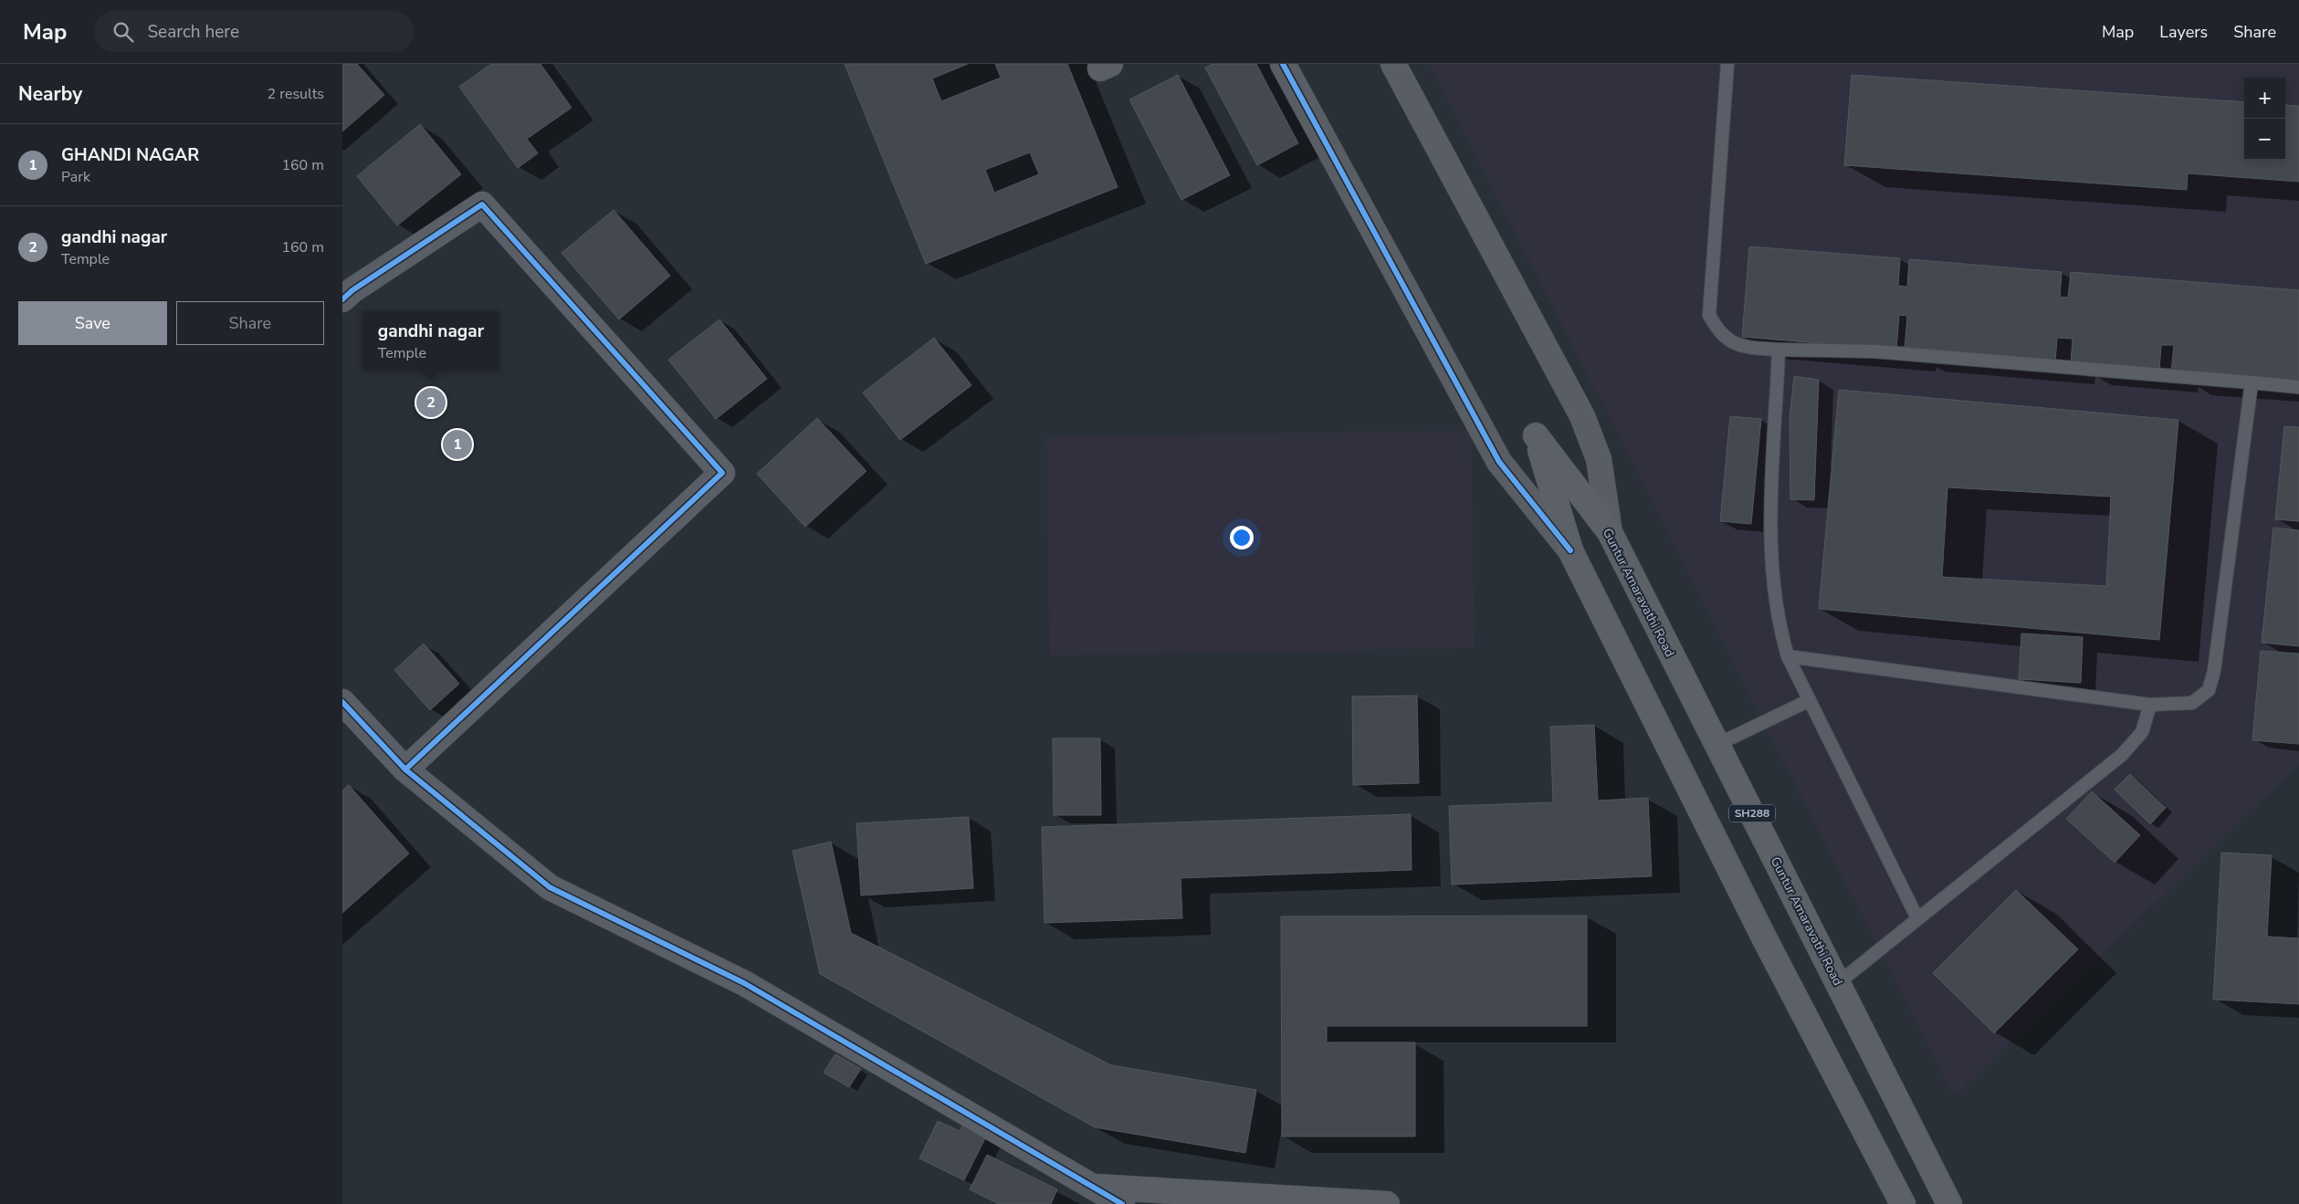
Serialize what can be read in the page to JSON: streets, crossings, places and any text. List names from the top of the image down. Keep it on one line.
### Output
{"streets":{"main road":["Guntur Amaravathi Road","SH288"]},"page":{"header":"Map","search":"Search here","nav":["Map","Layers","Share"],"heading":["Nearby","2 results"],"map_buttons":["+","−"],"list":[{"mark":"1","name":"GHANDI NAGAR","note":"Park","value":"160 m"},{"mark":"2","name":"gandhi nagar","note":"Temple","value":"160 m"}],"buttons":["Save","Share"],"popup":["gandhi nagar","Temple"],"pins":["2","1"]}}
